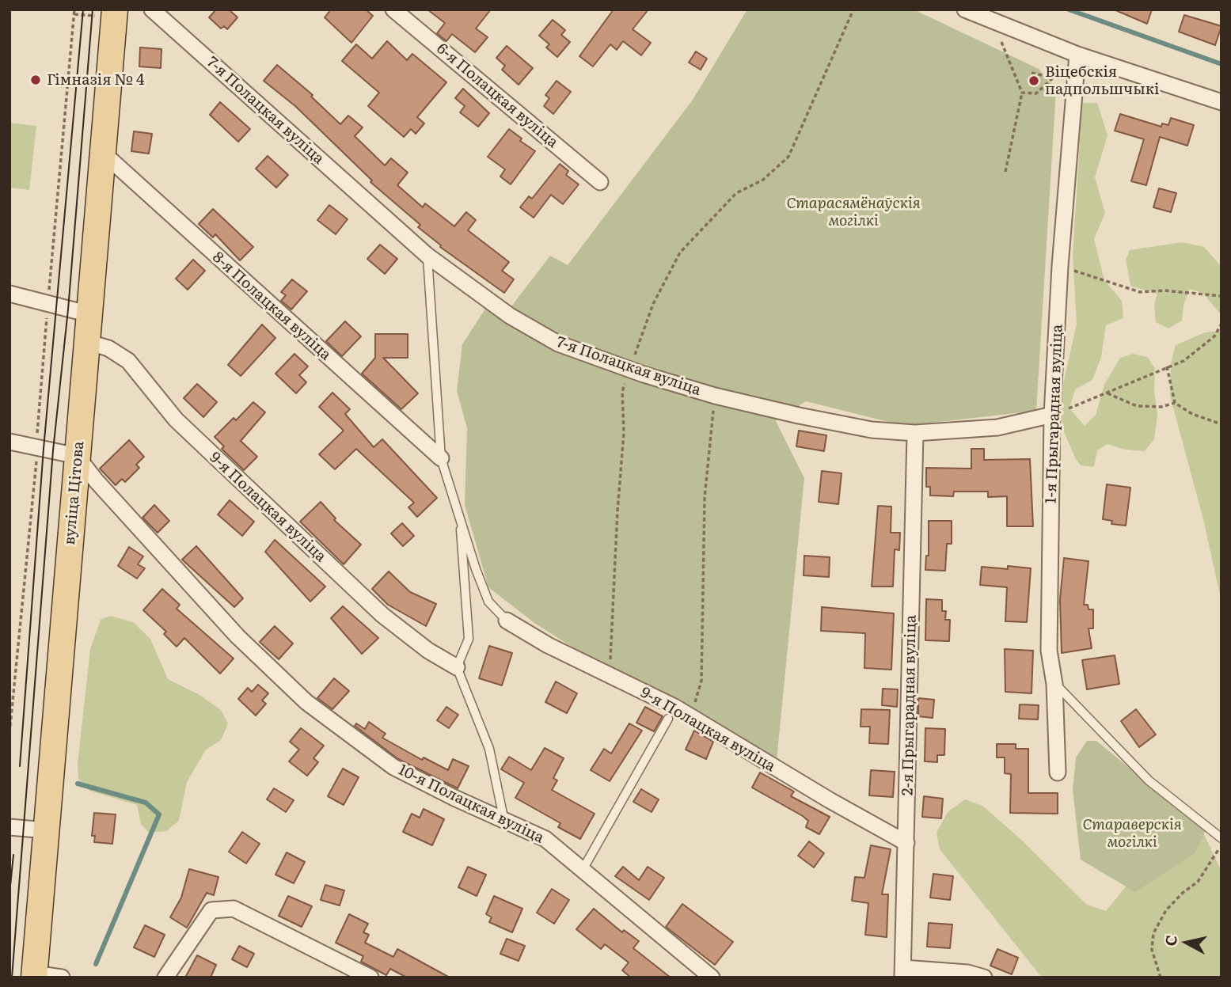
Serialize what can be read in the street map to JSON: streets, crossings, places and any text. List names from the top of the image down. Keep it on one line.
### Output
{"streets":{"main road":["вуліца Цітова"],"street":["6-я Полацкая вуліца","7-я Полацкая вуліца","8-я Полацкая вуліца","1-я Прыгарадная вуліца","9-я Полацкая вуліца","2-я Прыгарадная вуліца","10-я Полацкая вуліца"]},"crossings":[["7-я Полацкая вуліца","1-я Прыгарадная вуліца"],["7-я Полацкая вуліца","2-я Прыгарадная вуліца"],["8-я Полацкая вуліца","вуліца Цітова"],["вуліца Цітова","9-я Полацкая вуліца"],["вуліца Цітова","10-я Полацкая вуліца"],["9-я Полацкая вуліца","2-я Прыгарадная вуліца"]],"parks":["Старасямёнаўскія могілкі","Стараверскія могілкі"],"places":["Гімназія № 4","Віцебскія падпольшчыкі"],"north":"left"}
